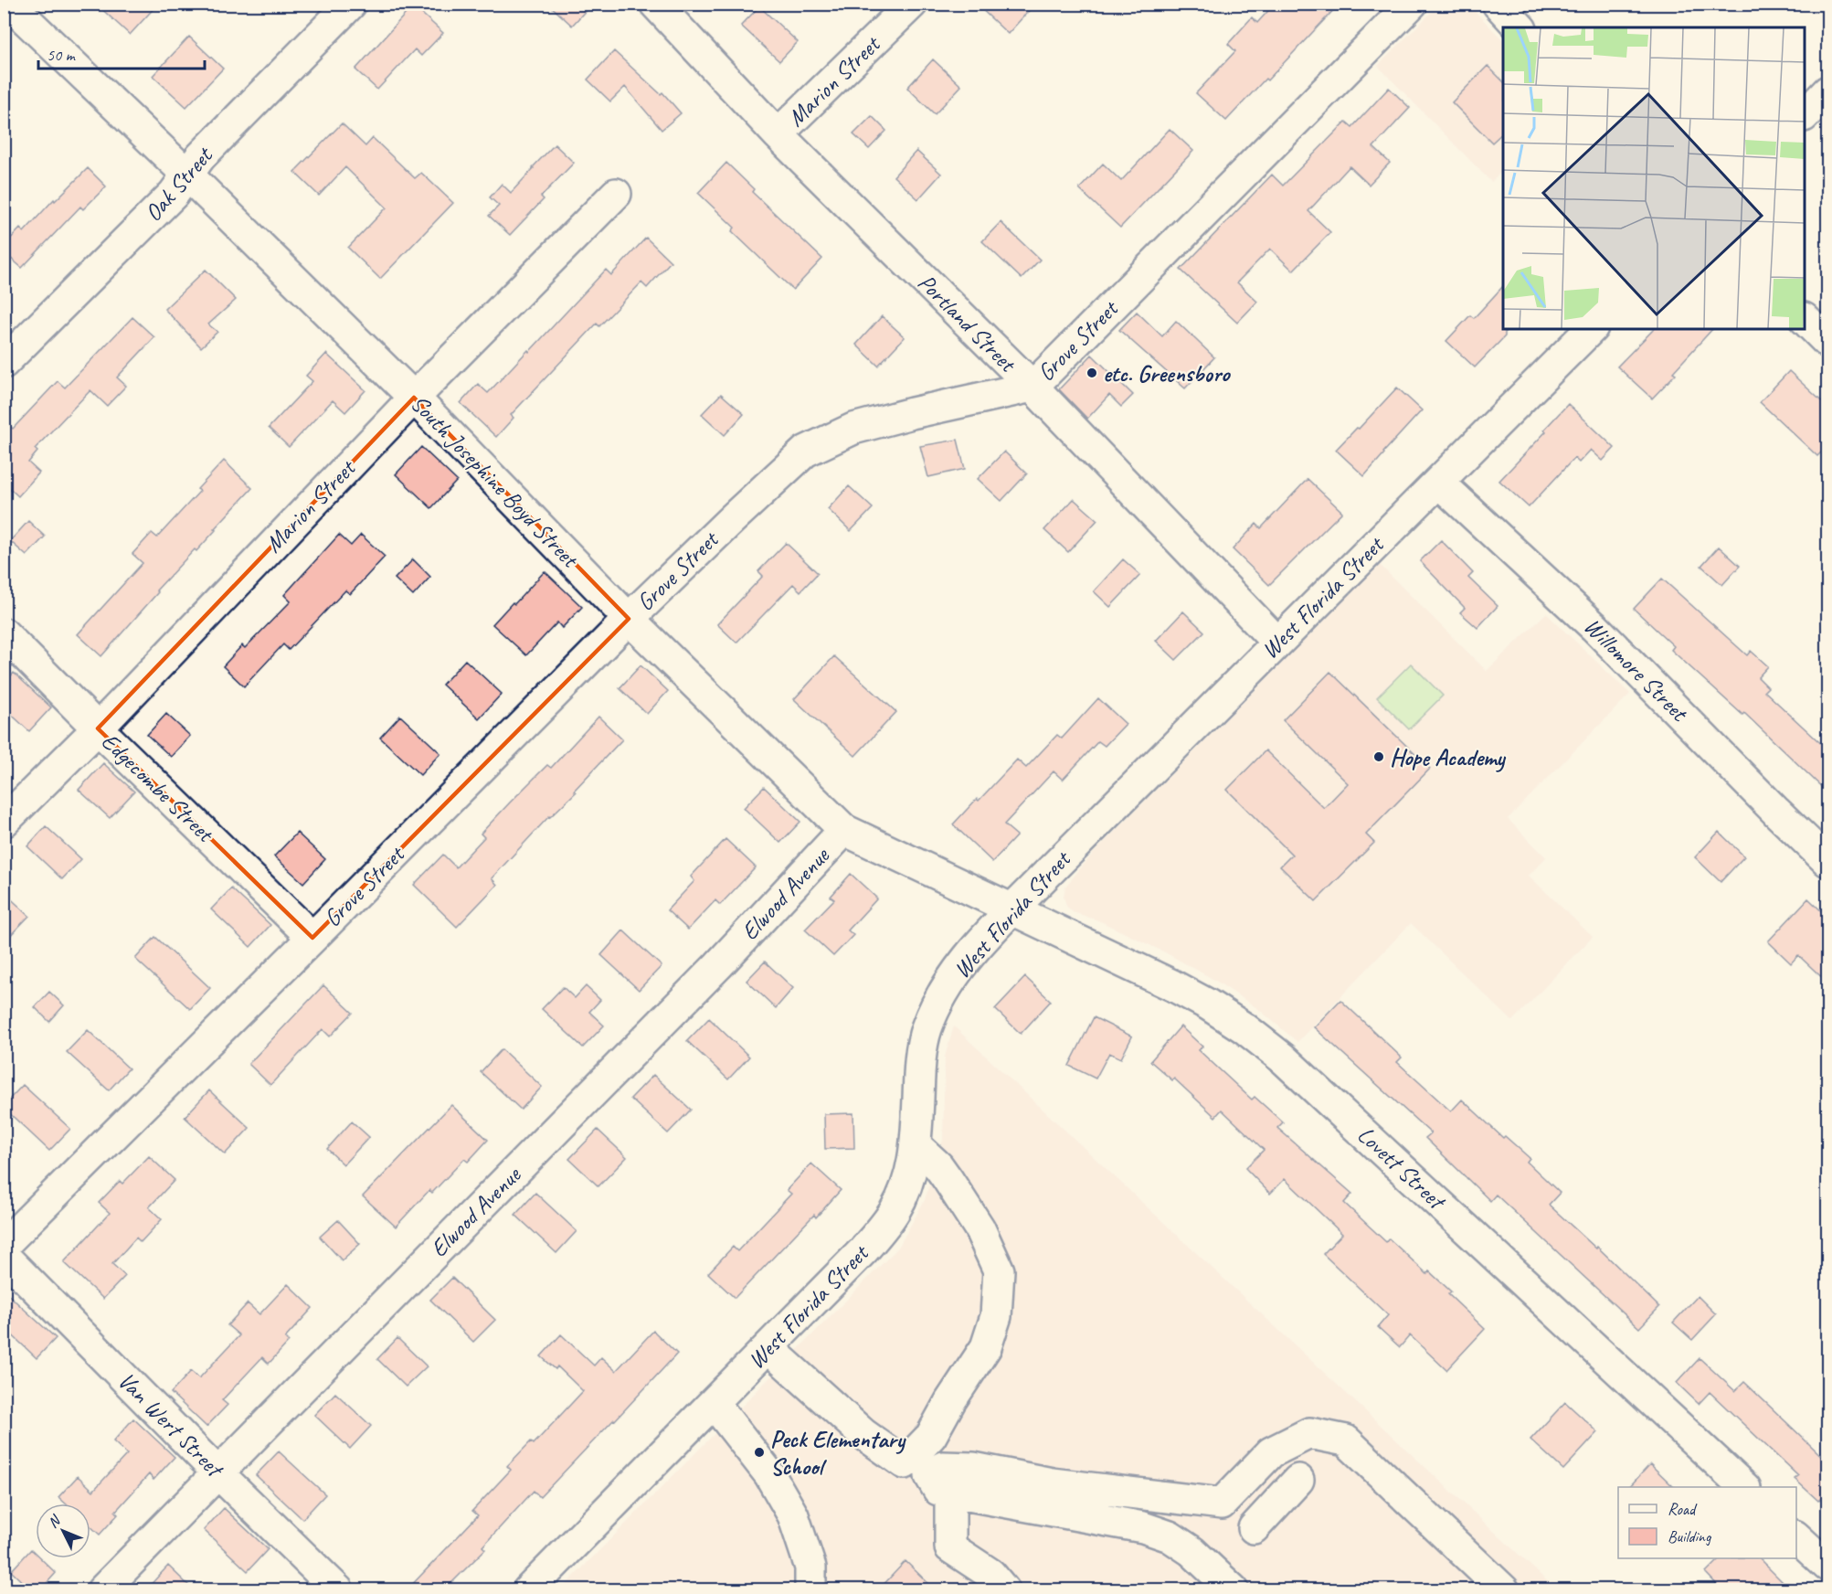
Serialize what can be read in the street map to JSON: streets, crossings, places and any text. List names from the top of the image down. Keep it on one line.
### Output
{"streets":{"street":["Marion Street","Oak Street","Portland Street","Grove Street","South Josephine Boyd Street","West Florida Street","Willomore Street","Edgecombe Street","Elwood Avenue","Lovett Street","Van Wert Street"]},"crossings":[["Marion Street","Portland Street"],["Marion Street","South Josephine Boyd Street"],["Marion Street","Edgecombe Street"],["Oak Street","South Josephine Boyd Street"],["Portland Street","Grove Street"],["Portland Street","West Florida Street"],["Grove Street","South Josephine Boyd Street"],["Grove Street","Edgecombe Street"],["South Josephine Boyd Street","West Florida Street"],["South Josephine Boyd Street","Elwood Avenue"],["South Josephine Boyd Street","Lovett Street"],["West Florida Street","Willomore Street"],["West Florida Street","Lovett Street"],["Elwood Avenue","Van Wert Street"]],"places":["etc. Greensboro","Hope Academy","Peck Elementary School"],"legend":["Road","Building"],"scale_bar":"50 m","north":"top left"}
